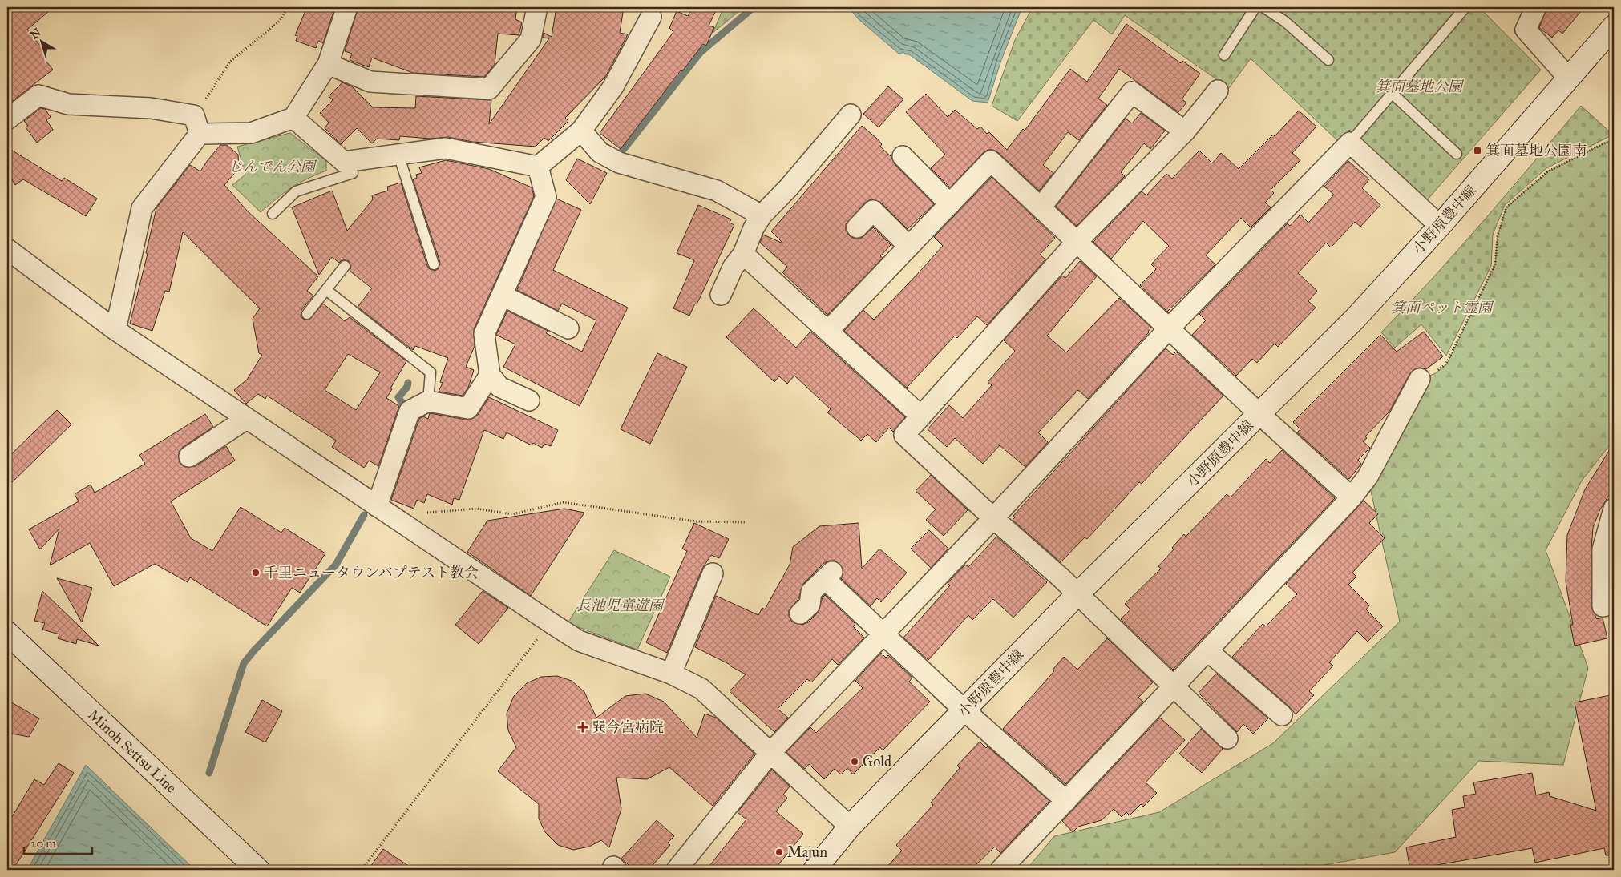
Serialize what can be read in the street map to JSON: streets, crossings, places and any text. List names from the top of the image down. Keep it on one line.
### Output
{"streets":{"street":["小野原豊中線","Minoh Settsu Line"]},"parks":["箕面墓地公園","じんでん公園","箕面ペット霊園","長池児童遊園"],"places":{"transit":["箕面墓地公園南"],"other":["千里ニュータウンバプテスト教会","Gold","Majun"],"health":["巽今宮病院"]},"scale_bar":"20 m","north":"top left"}
